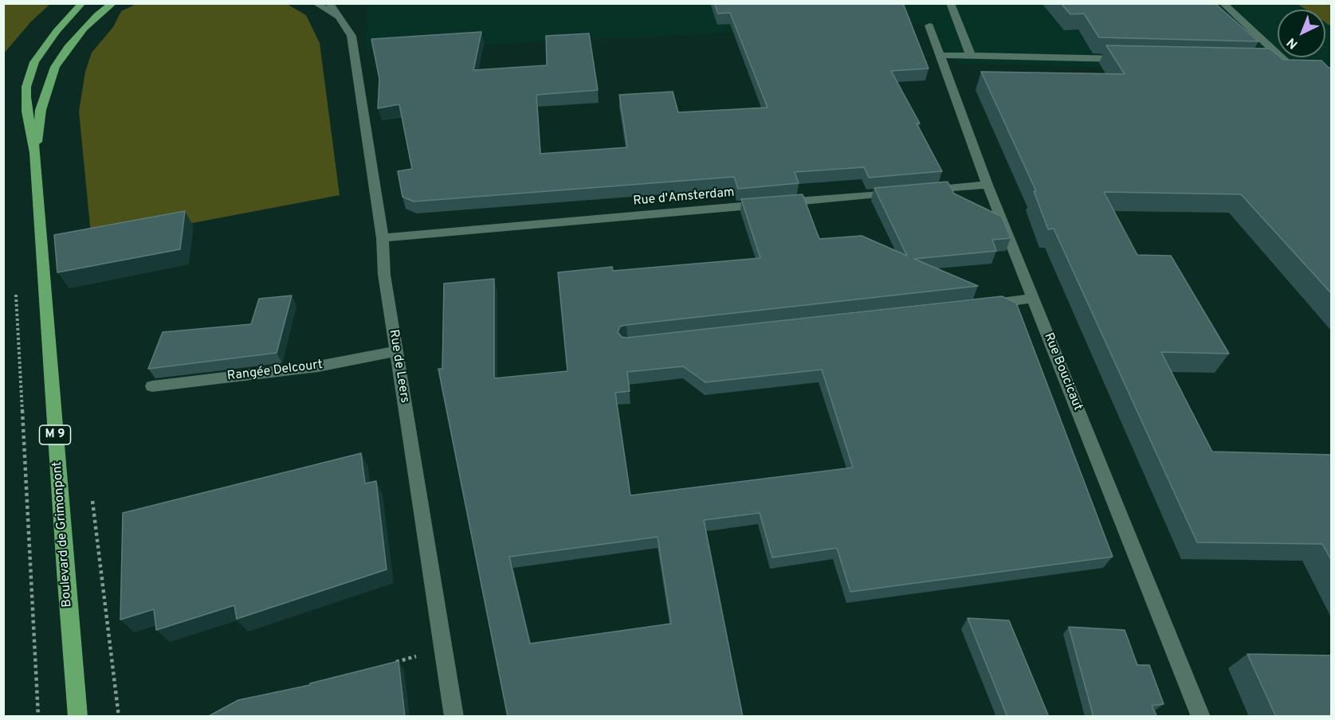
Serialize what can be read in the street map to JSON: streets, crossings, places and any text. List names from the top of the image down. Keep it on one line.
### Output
{"streets":{"main road":["M 9","Boulevard de Grimonpont"],"street":["Rue d'Amsterdam","Rue de Leers","Rangée Delcourt","Rue Boucicaut"]},"crossings":[["Rue d'Amsterdam","Rue de Leers"],["Rue de Leers","Rangée Delcourt"]],"north":"bottom left"}
